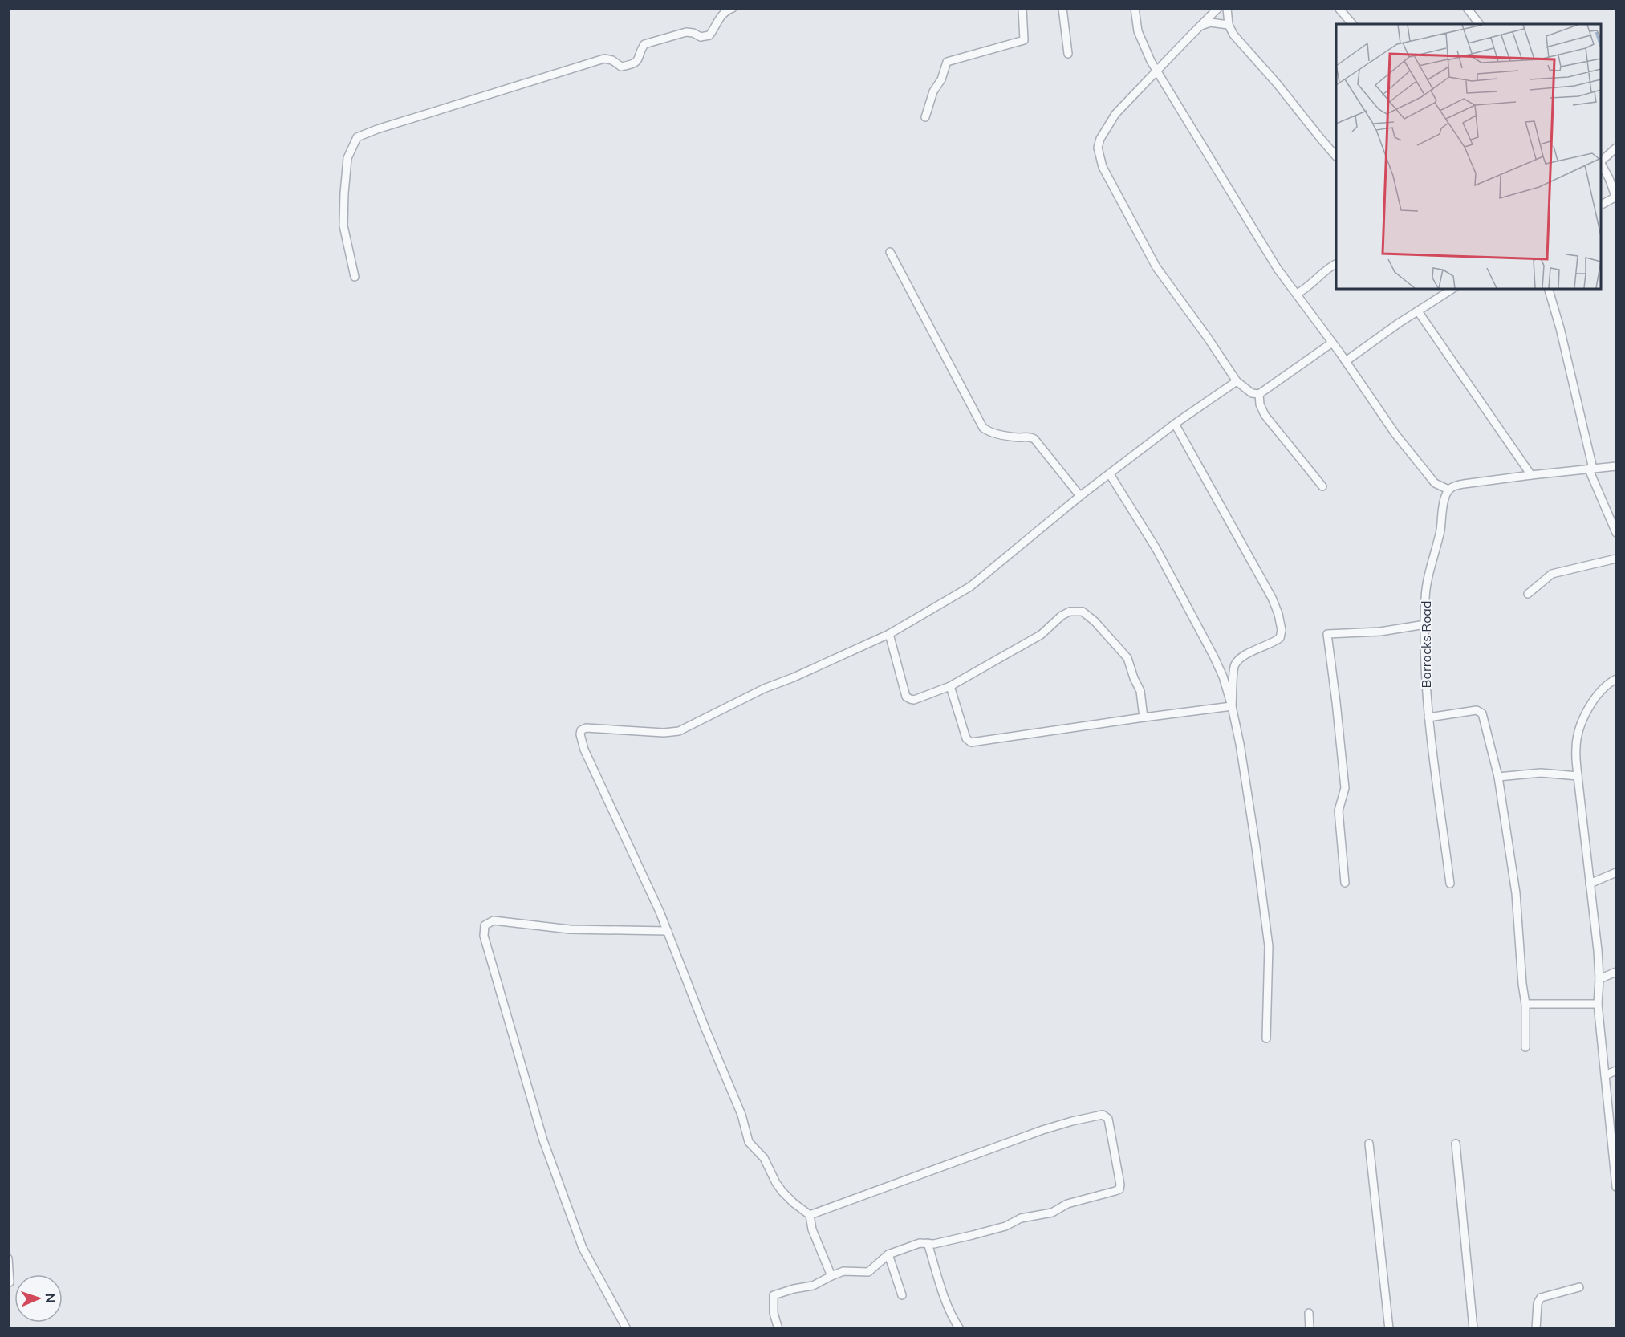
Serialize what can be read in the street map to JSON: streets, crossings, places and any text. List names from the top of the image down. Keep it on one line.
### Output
{"streets":{"street":["Barracks Road"]},"north":"right"}
